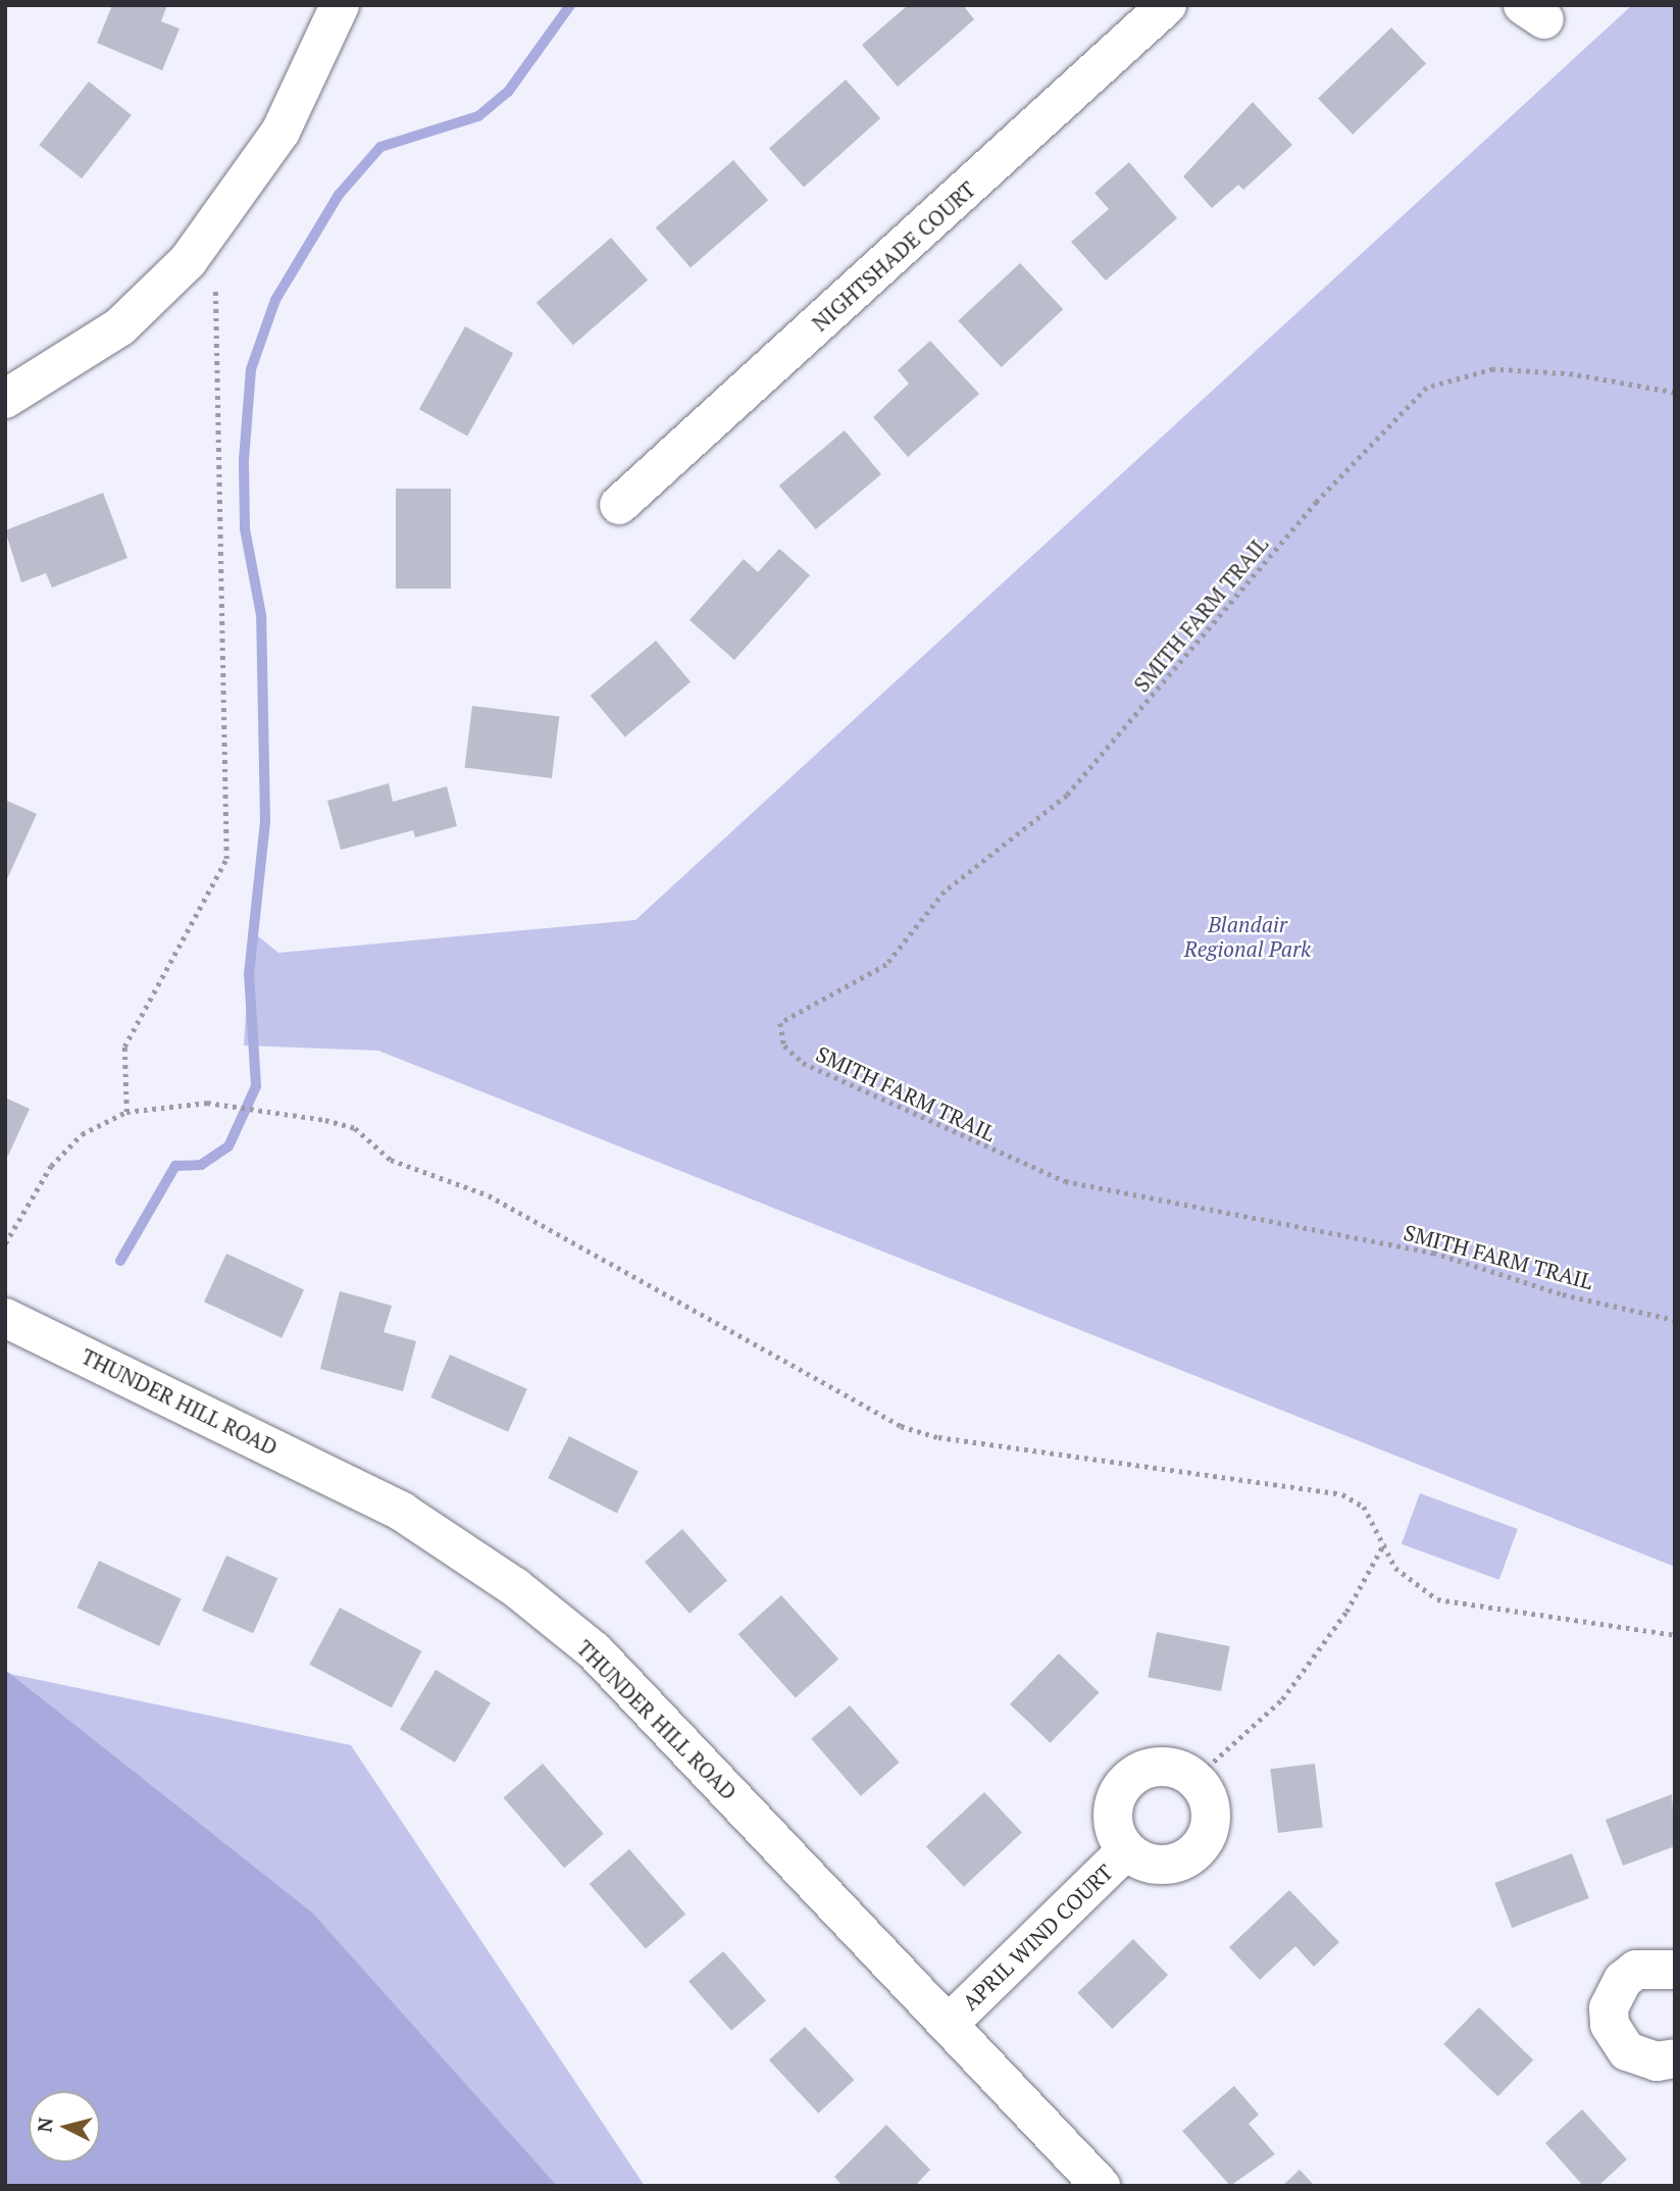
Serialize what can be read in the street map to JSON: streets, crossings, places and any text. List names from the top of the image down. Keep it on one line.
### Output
{"streets":{"street":["NIGHTSHADE COURT","THUNDER HILL ROAD","APRIL WIND COURT"],"path":["SMITH FARM TRAIL"]},"crossings":[["THUNDER HILL ROAD","APRIL WIND COURT"]],"parks":["Blandair Regional Park"],"north":"left"}
